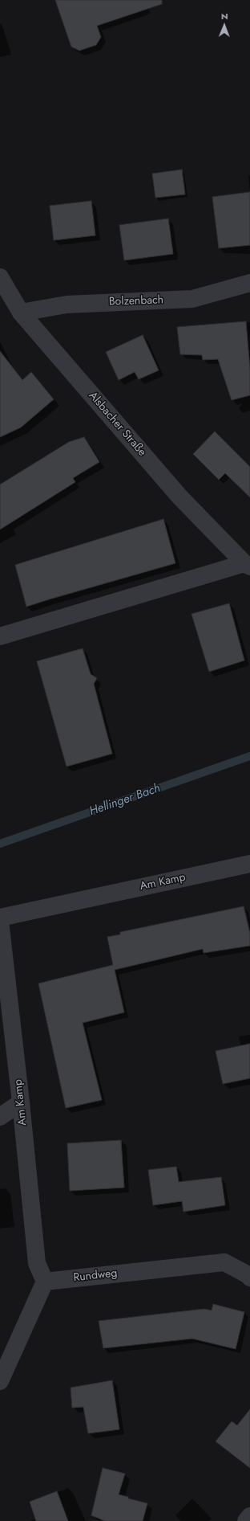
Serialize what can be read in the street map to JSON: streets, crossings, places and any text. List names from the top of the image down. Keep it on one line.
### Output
{"streets":{"street":["Bolzenbach","Alsbacher Straße","Am Kamp","Rundweg"]},"crossings":[["Bolzenbach","Alsbacher Straße"],["Am Kamp","Rundweg"]],"water":["Hellinger Bach"],"north":"top"}
